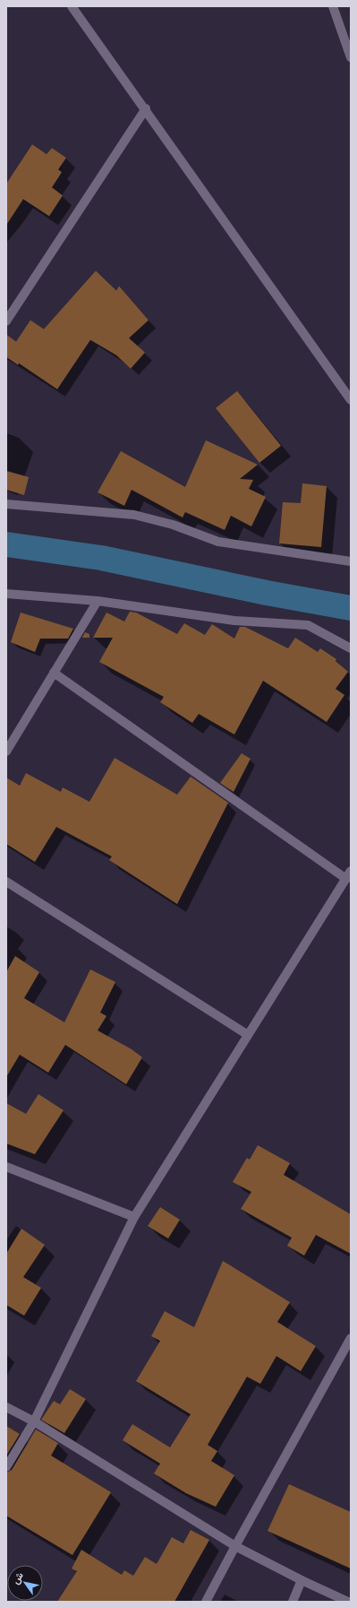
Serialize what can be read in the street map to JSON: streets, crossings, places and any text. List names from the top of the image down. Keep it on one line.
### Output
{"north":"top left"}
